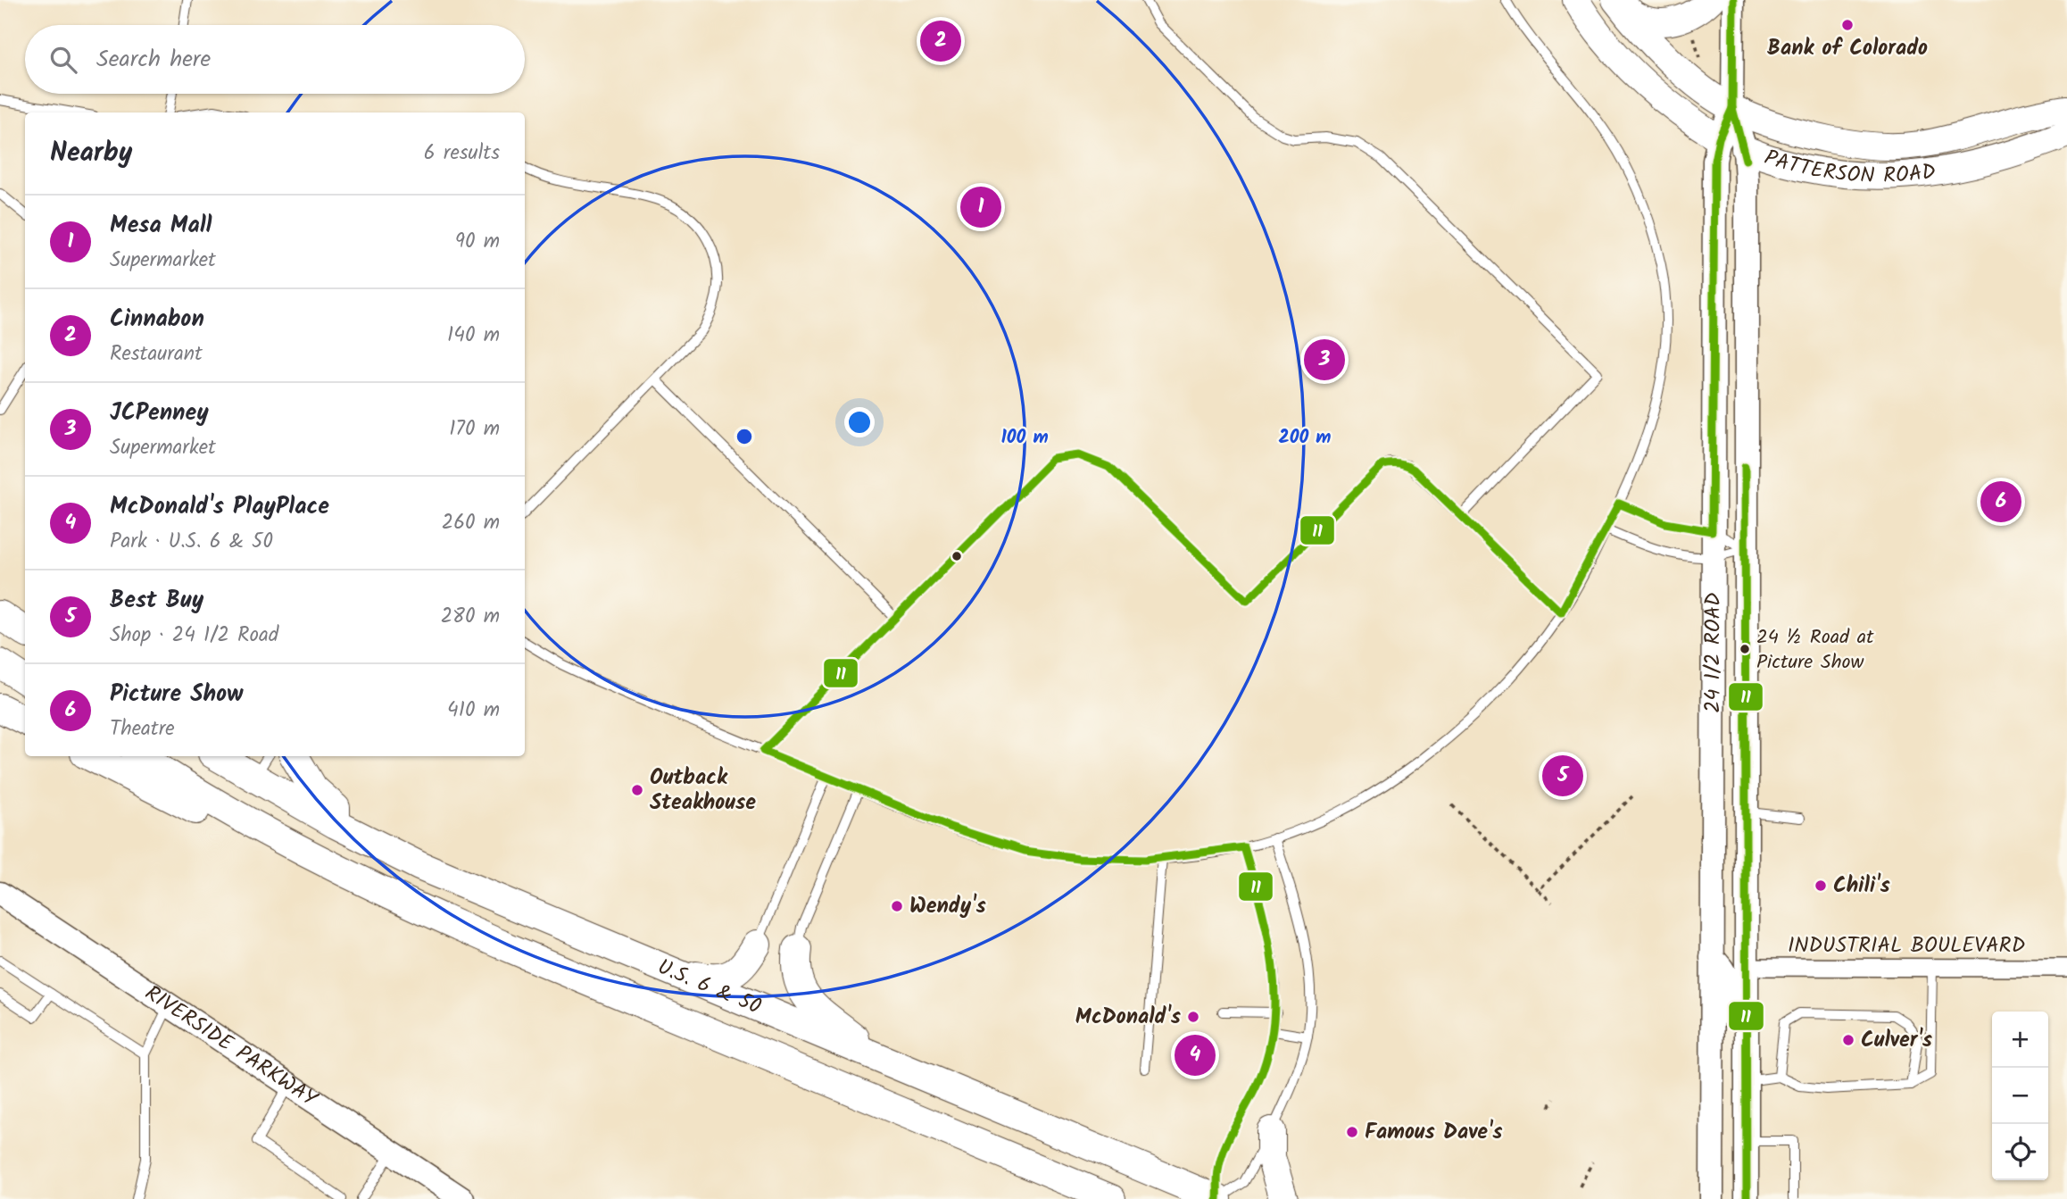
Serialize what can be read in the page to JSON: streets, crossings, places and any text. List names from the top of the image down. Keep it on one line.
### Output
{"streets":{"highway":["U.S. 6 & 50"],"main road":["PATTERSON ROAD","24 1/2 ROAD","RIVERSIDE PARKWAY"],"street":["INDUSTRIAL BOULEVARD"]},"crossings":[["PATTERSON ROAD","24 1/2 ROAD"],["24 1/2 ROAD","INDUSTRIAL BOULEVARD"]],"places":["Bank of Colorado","24 ½ Road at Picture Show","Outback Steakhouse","Chili's","Wendy's","McDonald's","Culver's","Famous Dave's"],"lines":["transit line 11"],"page":{"pins":["2","1","3","6","5","4"],"search":"Search here","heading":["Nearby","6 results"],"list":[{"mark":"1","name":"Mesa Mall","note":"Supermarket","value":"90 m"},{"mark":"2","name":"Cinnabon","note":"Restaurant","value":"140 m"},{"mark":"3","name":"JCPenney","note":"Supermarket","value":"170 m"},{"mark":"4","name":"McDonald's PlayPlace","note":"Park · U.S. 6 & 50","value":"260 m"},{"mark":"5","name":"Best Buy","note":"Shop · 24 1/2 Road","value":"280 m"},{"mark":"6","name":"Picture Show","note":"Theatre","value":"410 m"}],"map_buttons":["+","−"]},"rings":["100 m","200 m"]}
